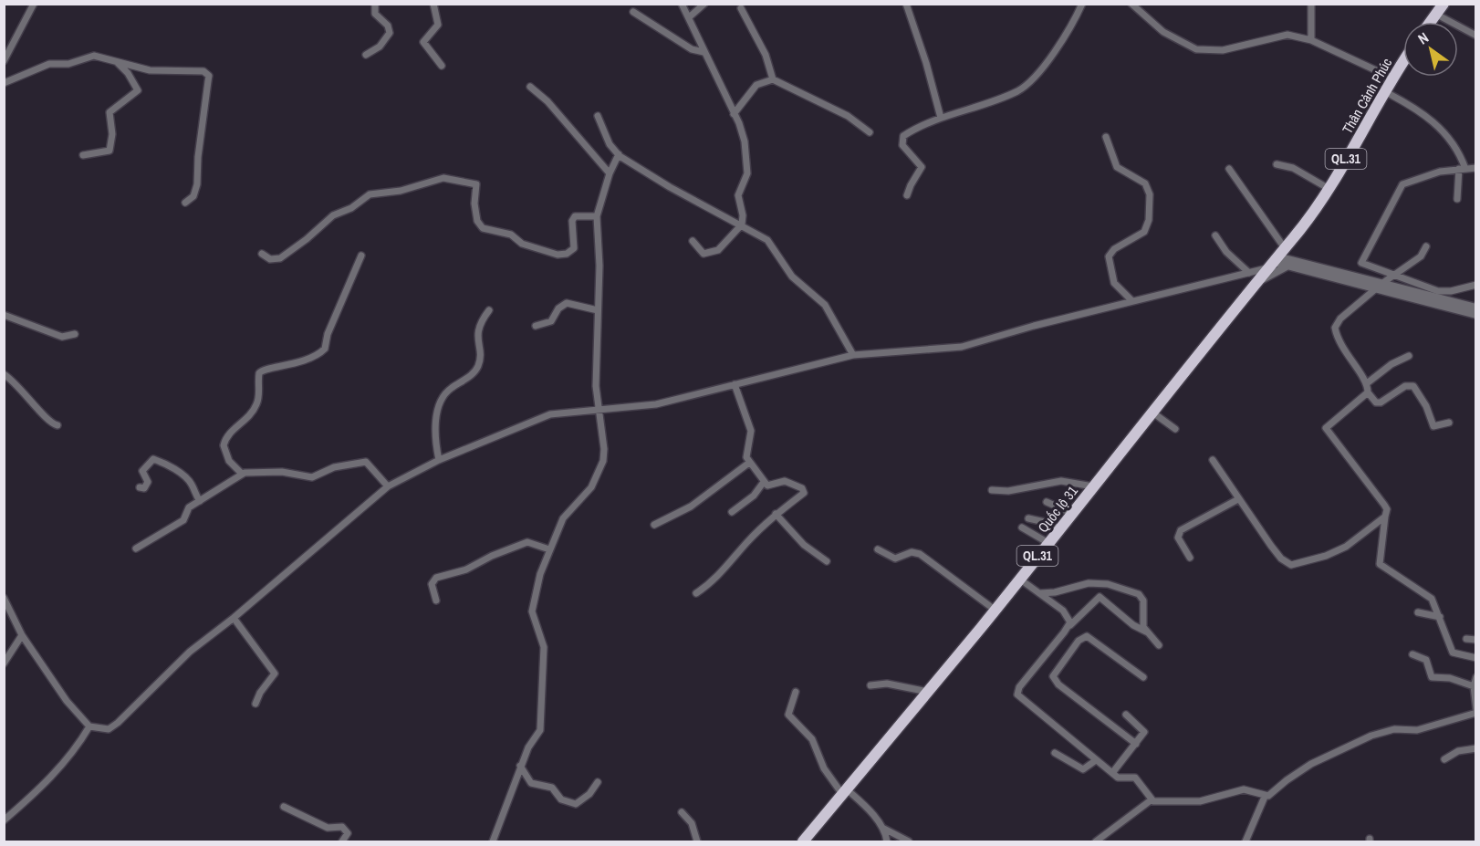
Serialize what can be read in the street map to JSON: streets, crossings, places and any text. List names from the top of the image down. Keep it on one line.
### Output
{"streets":{"highway":["Thân Cảnh Phúc","QL.31","Quốc lộ 31"]},"crossings":[["Thân Cảnh Phúc","Quốc lộ 31"]],"north":"top left"}
